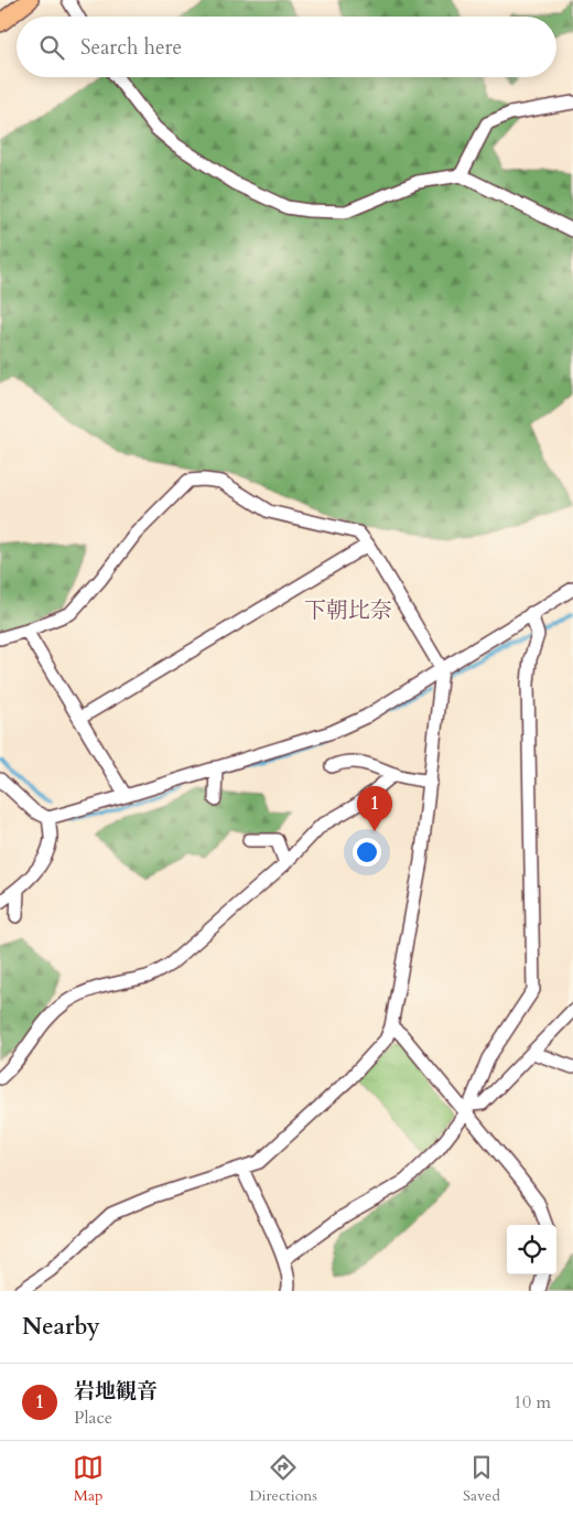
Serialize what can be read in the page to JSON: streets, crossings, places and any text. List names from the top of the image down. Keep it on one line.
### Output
{"districts":["下朝比奈"],"page":{"search":"Search here","pins":"1","heading":"Nearby","list":[{"mark":"1","name":"岩地観音","note":"Place","value":"10 m"}],"nav":["Map","Directions","Saved"]}}
